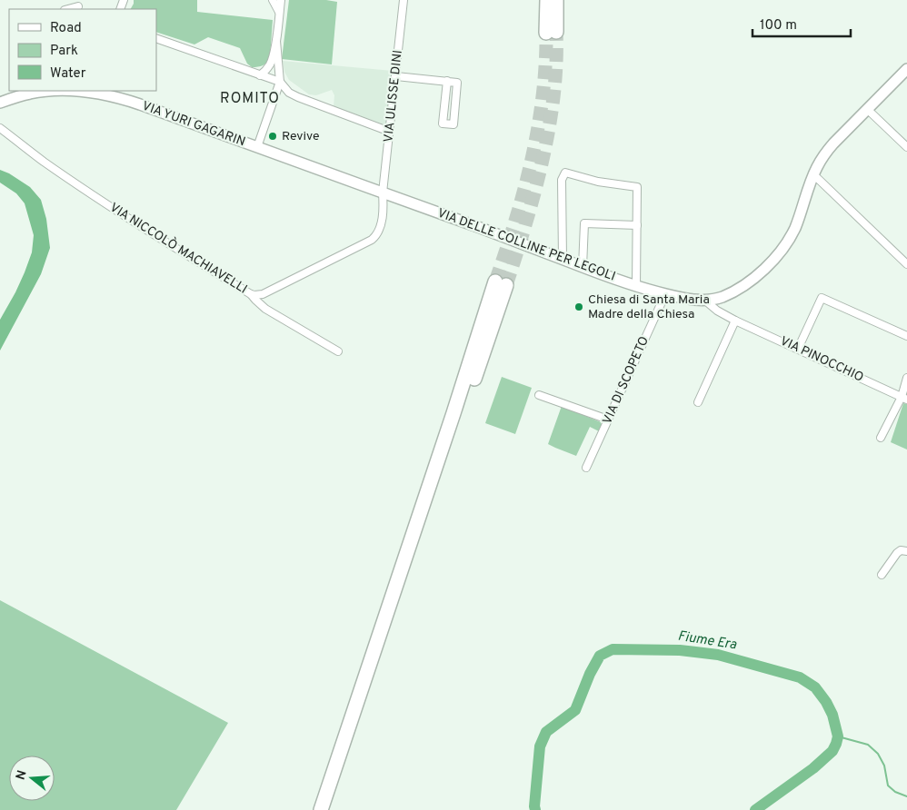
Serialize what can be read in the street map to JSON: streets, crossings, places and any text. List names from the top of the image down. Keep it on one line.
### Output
{"streets":{"street":["VIA ULISSE DINI","VIA YURI GAGARIN","VIA DELLE COLLINE PER LEGOLI","VIA NICCOLÒ MACHIAVELLI","VIA PINOCCHIO","VIA DI SCOPETO"]},"crossings":[["VIA ULISSE DINI","VIA YURI GAGARIN"],["VIA ULISSE DINI","VIA DELLE COLLINE PER LEGOLI"],["VIA ULISSE DINI","VIA NICCOLÒ MACHIAVELLI"],["VIA YURI GAGARIN","VIA DELLE COLLINE PER LEGOLI"],["VIA YURI GAGARIN","VIA NICCOLÒ MACHIAVELLI"],["VIA DELLE COLLINE PER LEGOLI","VIA NICCOLÒ MACHIAVELLI"],["VIA DELLE COLLINE PER LEGOLI","VIA PINOCCHIO"],["VIA DELLE COLLINE PER LEGOLI","VIA DI SCOPETO"]],"districts":["ROMITO"],"water":["Fiume Era"],"places":["Revive","Chiesa di Santa Maria Madre della Chiesa"],"legend":["Road","Park","Water"],"scale_bar":"100 m","north":"left"}
